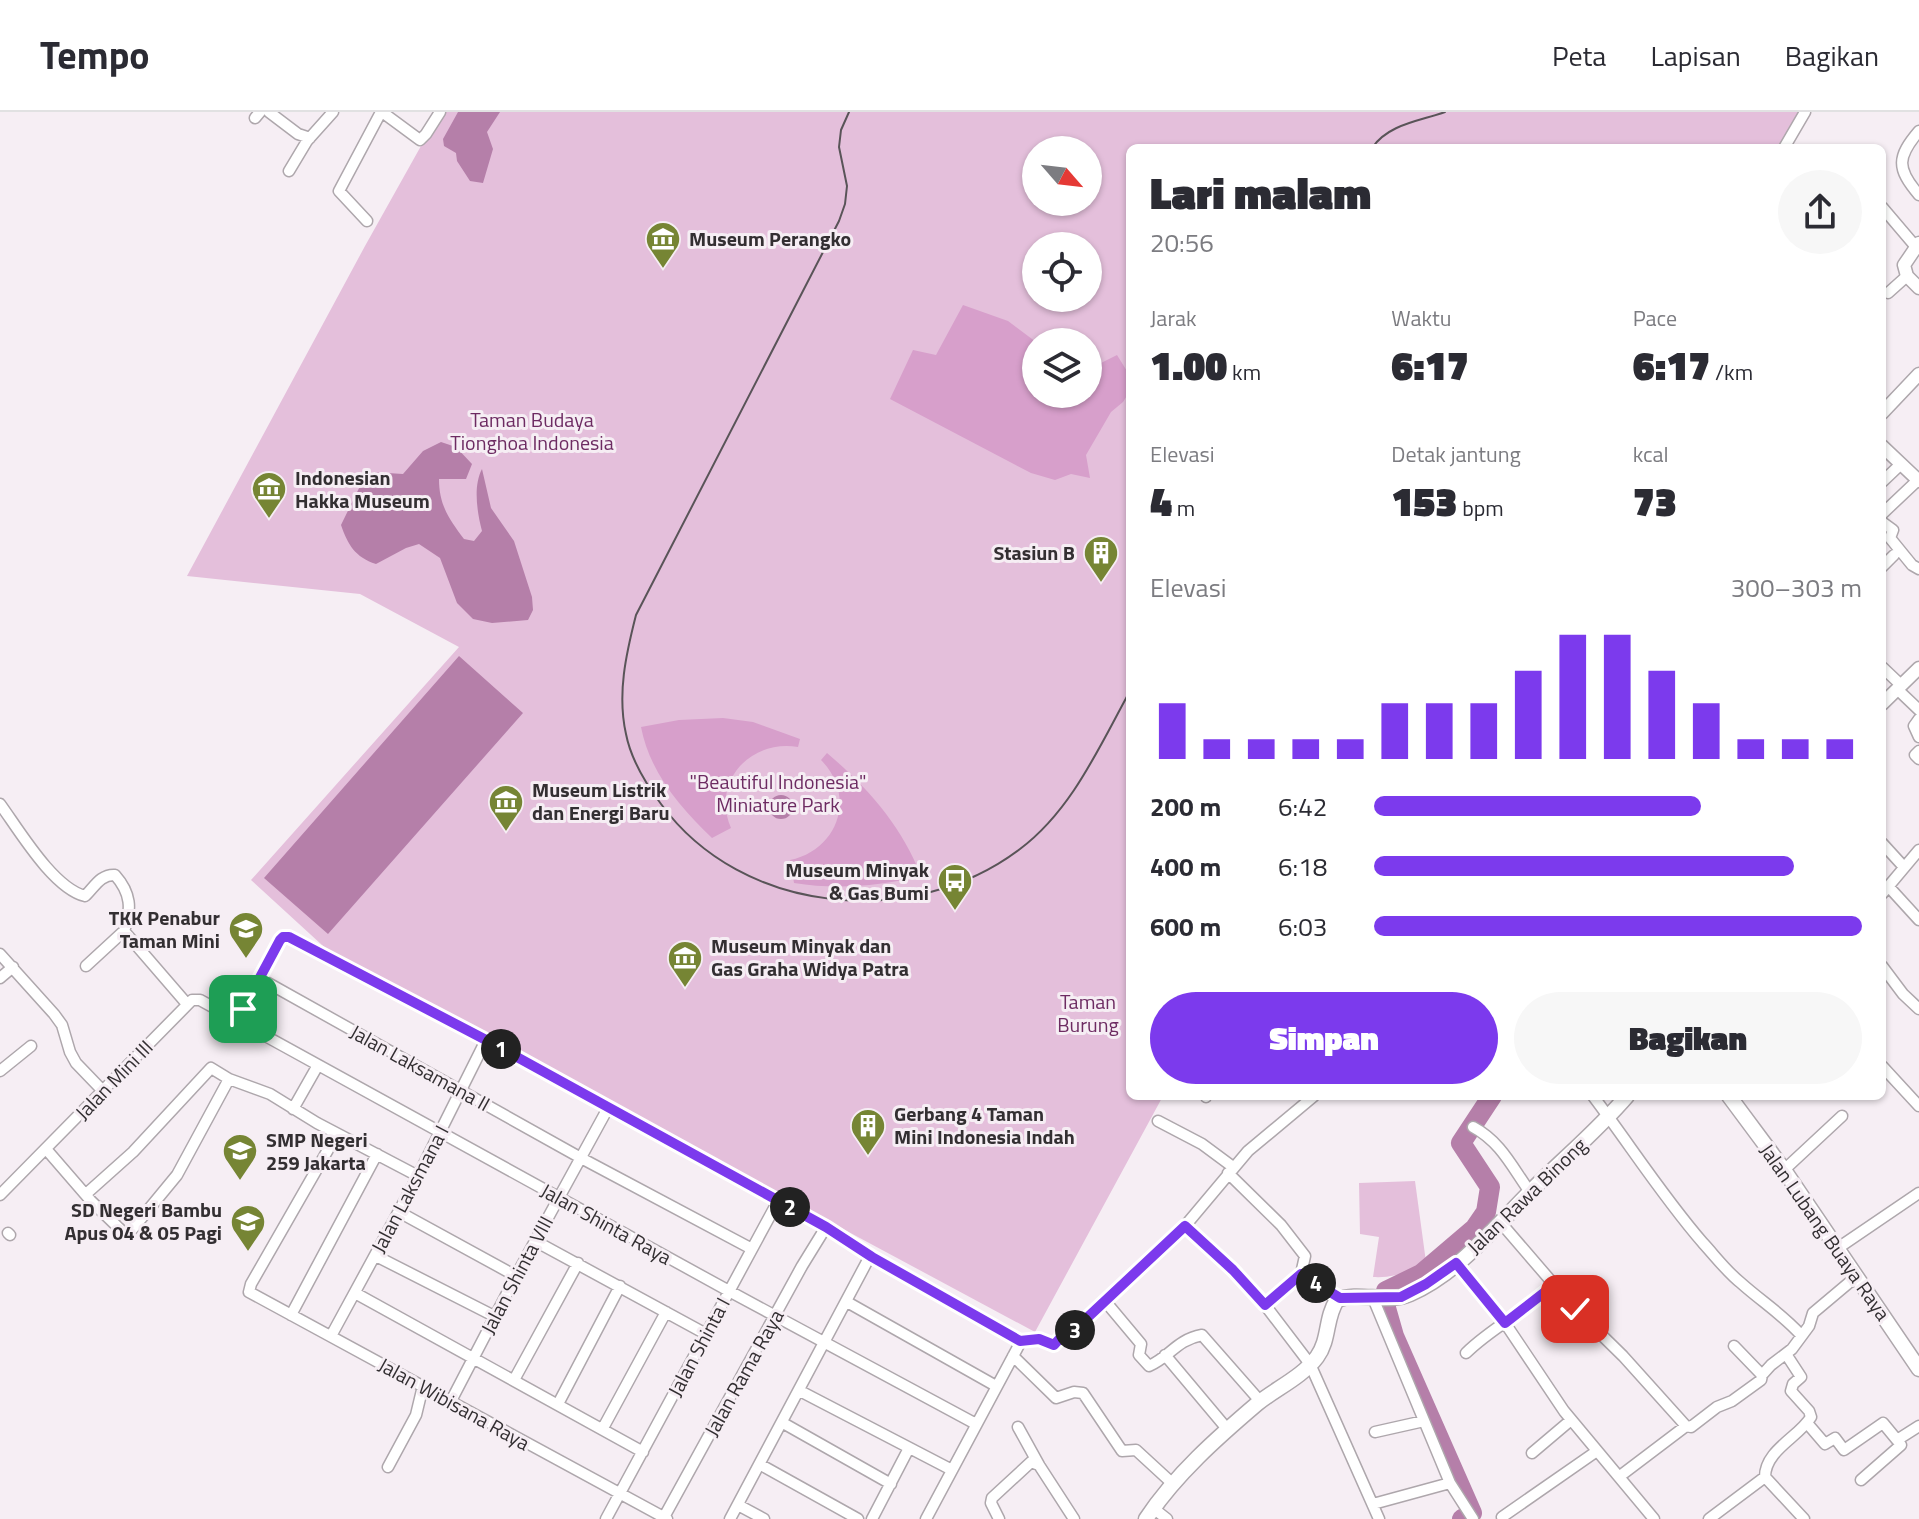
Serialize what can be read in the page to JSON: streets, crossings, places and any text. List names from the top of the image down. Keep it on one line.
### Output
{"streets":{"main road":["Jalan Rawa Binong","Jalan Lubang Buaya Raya"],"street":["Jalan Laksamana II","Jalan Mini III","Jalan Laksmana I","Jalan Shinta Raya","Jalan Shinta VIII","Jalan Shinta I","Jalan Rama Raya","Jalan Wibisana Raya"]},"crossings":[["Jalan Laksamana II","Jalan Laksmana I"],["Jalan Laksamana II","Jalan Shinta VIII"],["Jalan Laksamana II","Jalan Shinta I"],["Jalan Laksmana I","Jalan Shinta Raya"],["Jalan Laksmana I","Jalan Wibisana Raya"],["Jalan Shinta Raya","Jalan Shinta VIII"],["Jalan Shinta Raya","Jalan Shinta I"],["Jalan Shinta Raya","Jalan Rama Raya"],["Jalan Shinta VIII","Jalan Wibisana Raya"],["Jalan Shinta I","Jalan Wibisana Raya"],["Jalan Rama Raya","Jalan Wibisana Raya"]],"parks":["Taman Budaya Tionghoa Indonesia","\"Beautiful Indonesia\" Miniature Park","Taman Burung"],"places":{"museum":["Museum Perangko","Indonesian Hakka Museum","Museum Listrik dan Energi Baru","Museum Minyak dan Gas Graha Widya Patra"],"building":["Stasiun B","Gerbang 4 Taman Mini Indonesia Indah"],"bus stop":["Museum Minyak & Gas Bumi"],"school or university":["TKK Penabur Taman Mini","SMP Negeri 259 Jakarta","SD Negeri Bambu Apus 04 & 05 Pagi"]},"north":"bottom right","page":{"header":"Tempo","nav":["Peta","Lapisan","Bagikan"],"heading":["Lari malam","20:56"],"stats":[["Jarak","1.00 km"],["Waktu","6:17"],["Pace","6:17 /km"],["Elevasi","4 m"],["Detak jantung","153 bpm"],["kcal","73"]],"chart":["Elevasi","300–303 m"],"list":[{"name":"200 m","note":"6:42"},{"name":"400 m","note":"6:18"},{"name":"600 m","note":"6:03"}],"buttons":["Simpan","Bagikan"],"pins":["1","2","4","3"]}}
